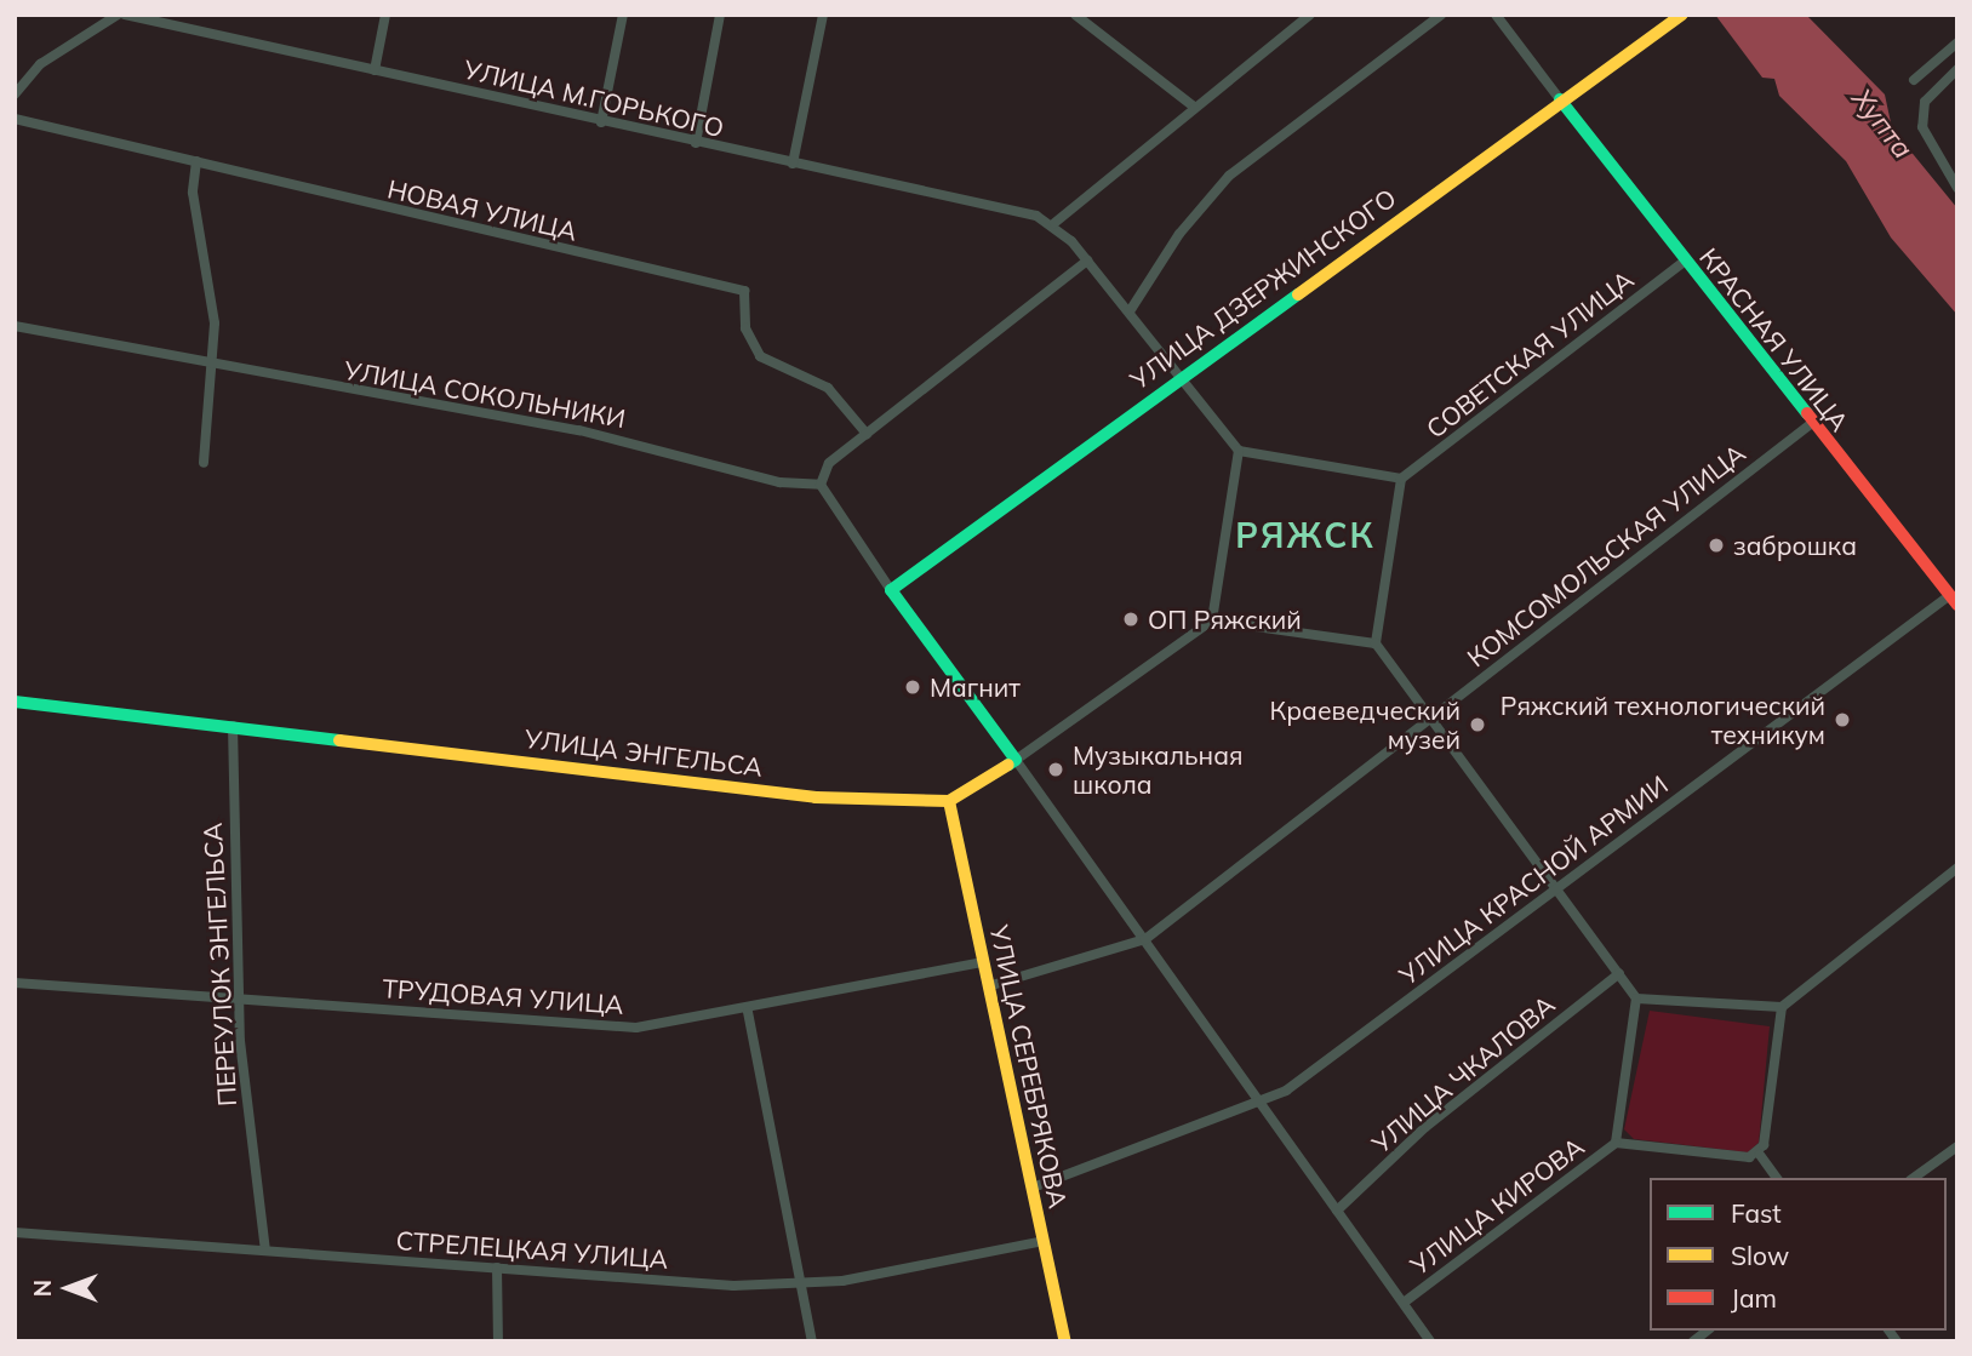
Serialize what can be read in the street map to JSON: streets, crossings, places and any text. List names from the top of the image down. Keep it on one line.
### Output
{"streets":{"main road":["УЛИЦА ДЗЕРЖИНСКОГО","КРАСНАЯ УЛИЦА","УЛИЦА ЭНГЕЛЬСА","УЛИЦА СЕРЕБРЯКОВА"],"street":["УЛИЦА М.ГОРЬКОГО","НОВАЯ УЛИЦА","СОВЕТСКАЯ УЛИЦА","УЛИЦА СОКОЛЬНИКИ","КОМСОМОЛЬСКАЯ УЛИЦА","УЛИЦА КРАСНОЙ АРМИИ","ПЕРЕУЛОК ЭНГЕЛЬСА","ТРУДОВАЯ УЛИЦА","УЛИЦА ЧКАЛОВА","УЛИЦА КИРОВА","СТРЕЛЕЦКАЯ УЛИЦА"]},"crossings":[["УЛИЦА ДЗЕРЖИНСКОГО","КРАСНАЯ УЛИЦА"],["КРАСНАЯ УЛИЦА","СОВЕТСКАЯ УЛИЦА"],["КРАСНАЯ УЛИЦА","КОМСОМОЛЬСКАЯ УЛИЦА"],["КРАСНАЯ УЛИЦА","УЛИЦА КРАСНОЙ АРМИИ"],["УЛИЦА ЭНГЕЛЬСА","ПЕРЕУЛОК ЭНГЕЛЬСА"],["УЛИЦА ЭНГЕЛЬСА","УЛИЦА СЕРЕБРЯКОВА"],["УЛИЦА КРАСНОЙ АРМИИ","УЛИЦА СЕРЕБРЯКОВА"],["ПЕРЕУЛОК ЭНГЕЛЬСА","ТРУДОВАЯ УЛИЦА"],["ПЕРЕУЛОК ЭНГЕЛЬСА","СТРЕЛЕЦКАЯ УЛИЦА"],["ТРУДОВАЯ УЛИЦА","УЛИЦА СЕРЕБРЯКОВА"],["УЛИЦА СЕРЕБРЯКОВА","СТРЕЛЕЦКАЯ УЛИЦА"]],"districts":["РЯЖСК"],"water":["Хупта"],"places":["заброшка","ОП Ряжский","Магнит","Ряжский технологический техникум","Краеведческий музей","Музыкальная школа"],"legend":["Fast","Slow","Jam"],"north":"left"}
